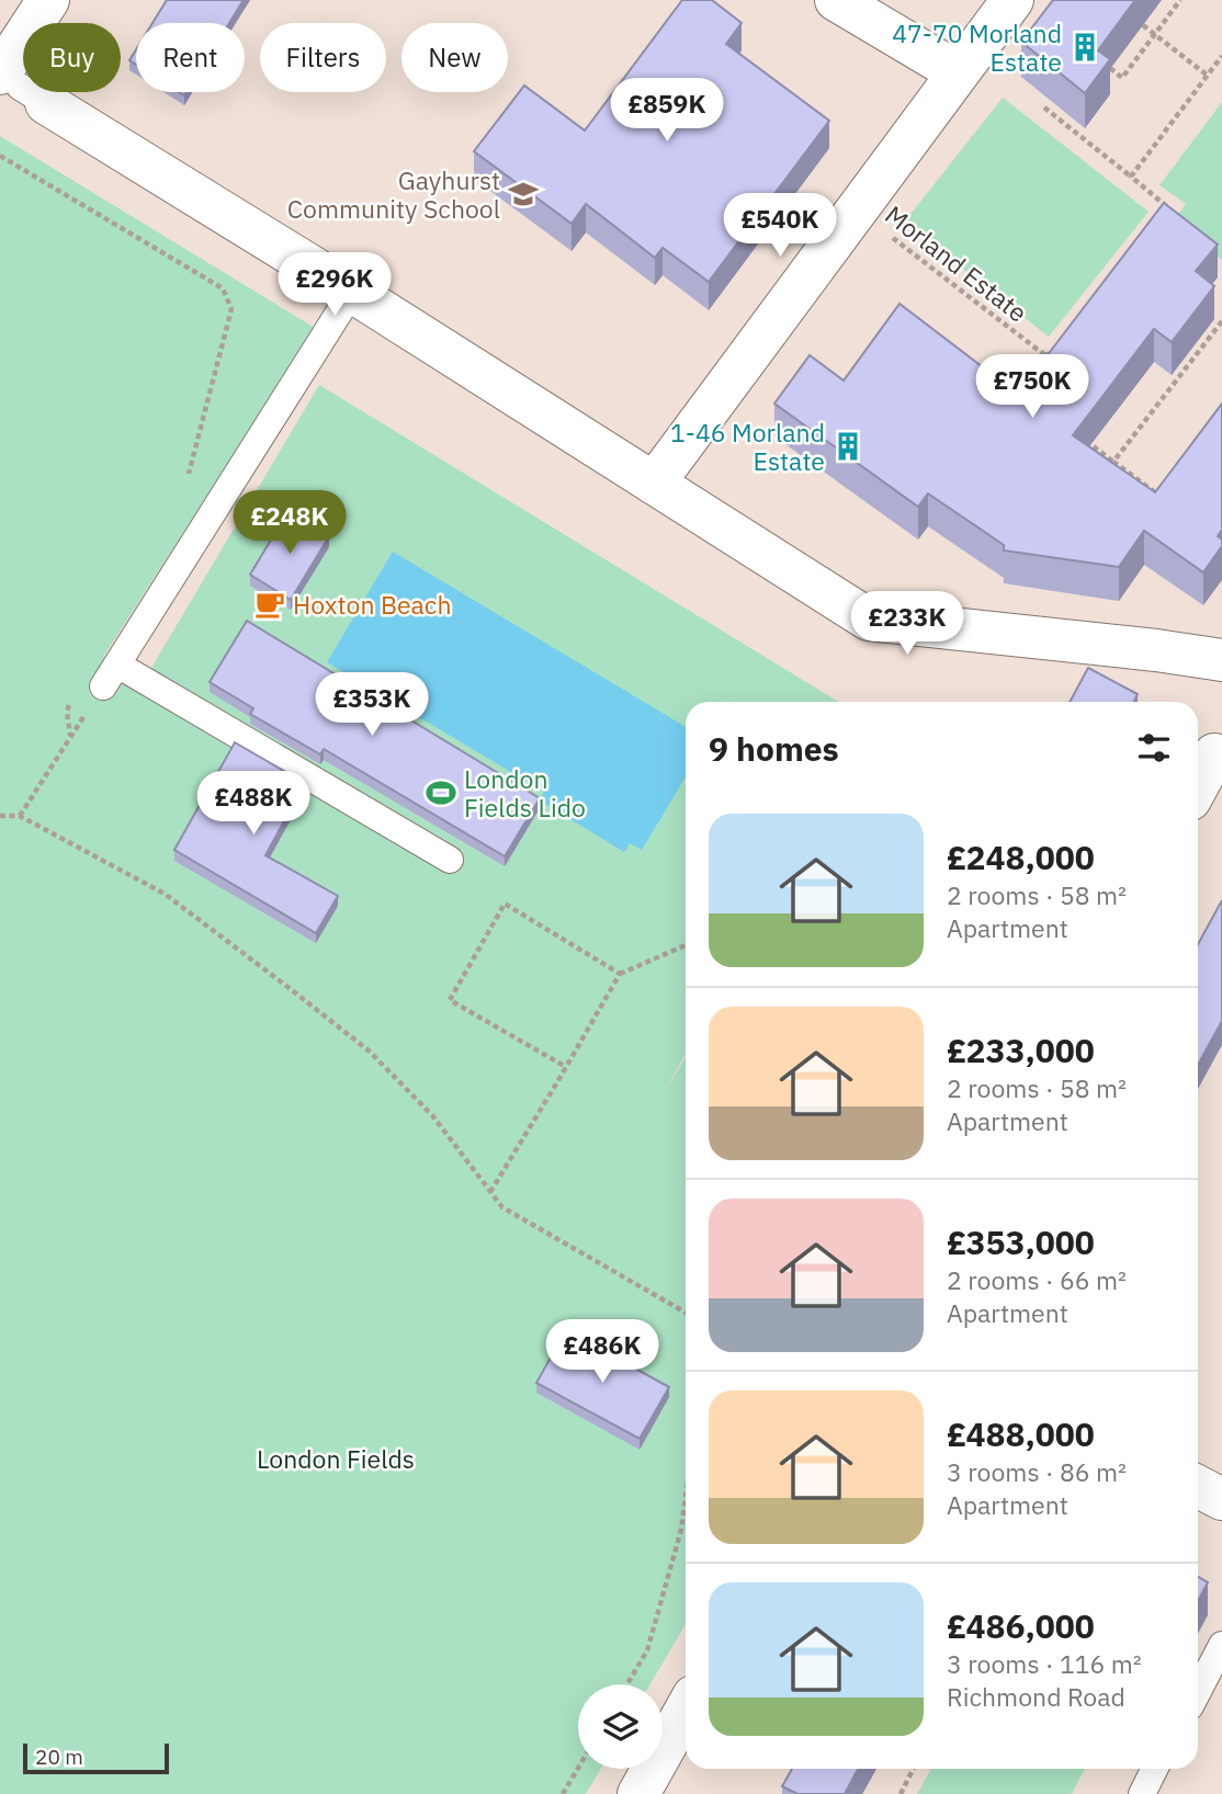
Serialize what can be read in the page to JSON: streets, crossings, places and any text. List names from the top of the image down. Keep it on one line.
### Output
{"streets":{"path":["Morland Estate"]},"parks":["London Fields"],"places":{"building":["47-70 Morland Estate","1-46 Morland Estate"],"school or university":["Gayhurst Community School"],"cafe":["Hoxton Beach"],"sports":["London Fields Lido"]},"scale_bar":"20 m","page":{"chip":["Buy","Rent","Filters","New"],"price":["£859K","£540K","£296K","£750K","£248K","£233K","£353K","£488K","£486K"],"heading":"9 homes","list":[{"name":"£248,000","note":"2 rooms · 58 m² · Apartment"},{"name":"£233,000","note":"2 rooms · 58 m² · Apartment"},{"name":"£353,000","note":"2 rooms · 66 m² · Apartment"},{"name":"£488,000","note":"3 rooms · 86 m² · Apartment"},{"name":"£486,000","note":"3 rooms · 116 m² · Richmond Road"}],"scale":"20 m"}}
